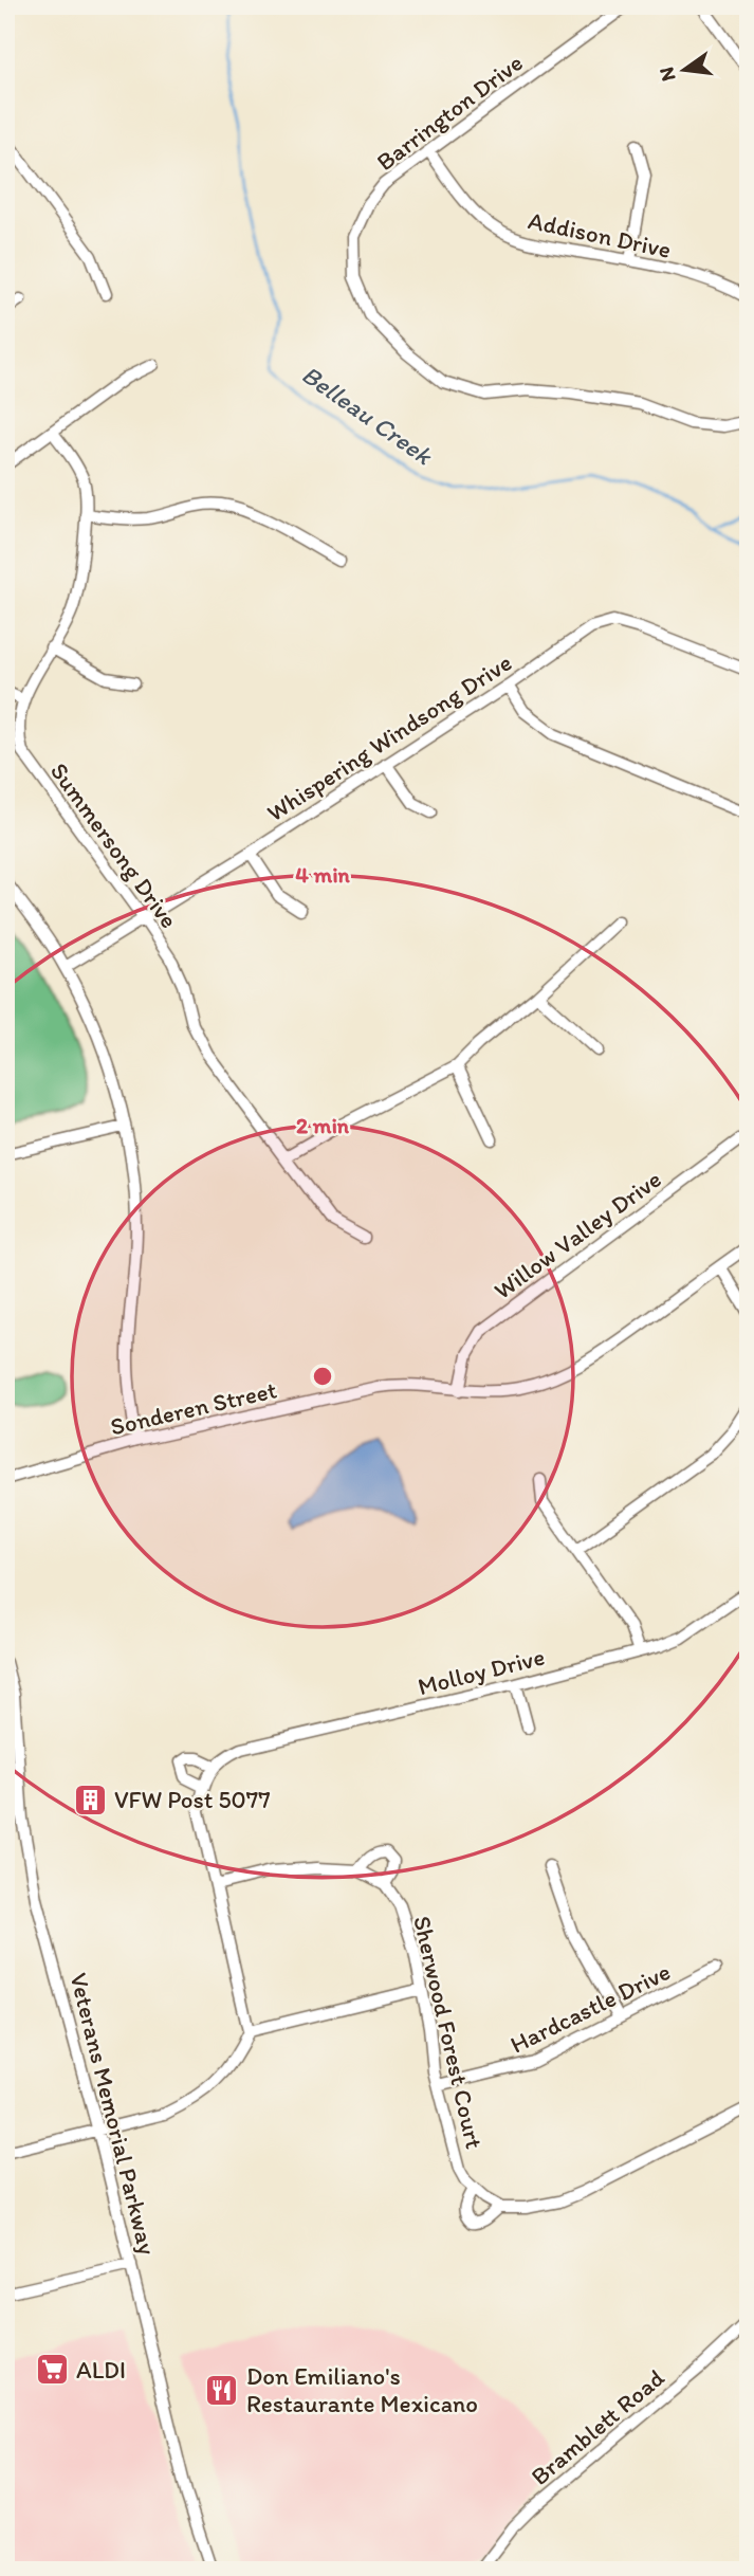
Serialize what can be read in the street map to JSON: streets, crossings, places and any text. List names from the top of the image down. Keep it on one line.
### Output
{"streets":{"street":["Barrington Drive","Addison Drive","Whispering Windsong Drive","Summersong Drive","Willow Valley Drive","Sonderen Street","Molloy Drive","Hardcastle Drive","Sherwood Forest Court","Veterans Memorial Parkway","Bramblett Road"]},"crossings":[["Barrington Drive","Addison Drive"],["Whispering Windsong Drive","Summersong Drive"],["Willow Valley Drive","Sonderen Street"],["Hardcastle Drive","Sherwood Forest Court"]],"water":["Belleau Creek"],"places":{"building":["VFW Post 5077"],"supermarket":["ALDI"],"restaurant":["Don Emiliano's Restaurante Mexicano"]},"north":"left","rings":["4 min","2 min"]}
